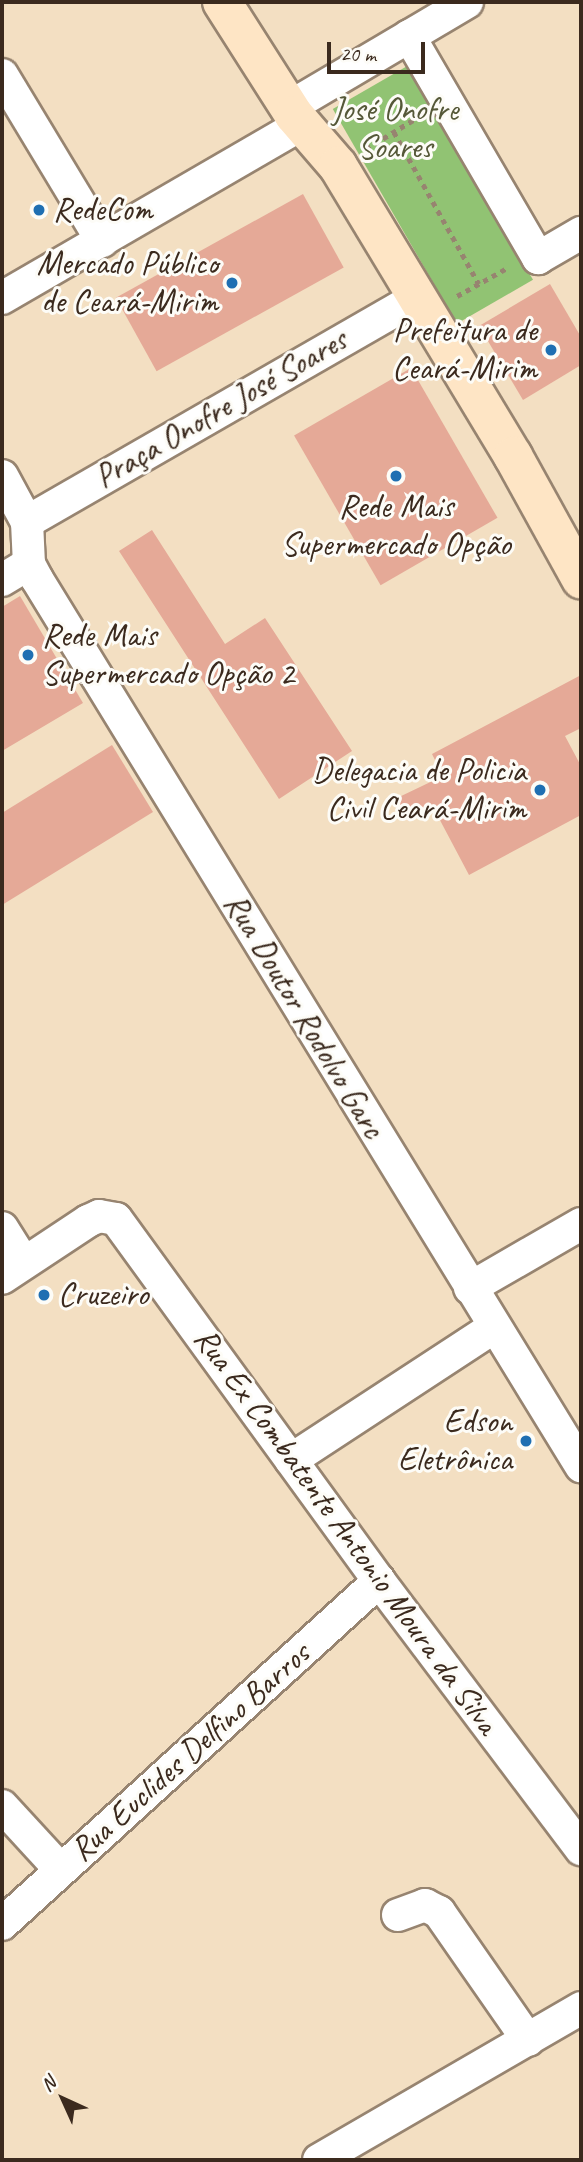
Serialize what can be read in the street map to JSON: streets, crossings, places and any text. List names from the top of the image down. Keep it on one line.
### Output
{"streets":{"street":["Praça Onofre José Soares","Rua Doutor Rodolvo Garc","Rua Ex Combatente Antonio Moura da Silva","Rua Euclides Delfino Barros"]},"crossings":[["Rua Ex Combatente Antonio Moura da Silva","Rua Euclides Delfino Barros"]],"parks":["José Onofre Soares"],"places":["RedeCom","Mercado Público de Ceará-Mirim","Prefeitura de Ceará-Mirim","Rede Mais Supermercado Opção","Rede Mais Supermercado Opção 2","Delegacia de Policia Civil Ceará-Mirim","Cruzeiro","Edson Eletrônica"],"scale_bar":"20 m","north":"top left"}
